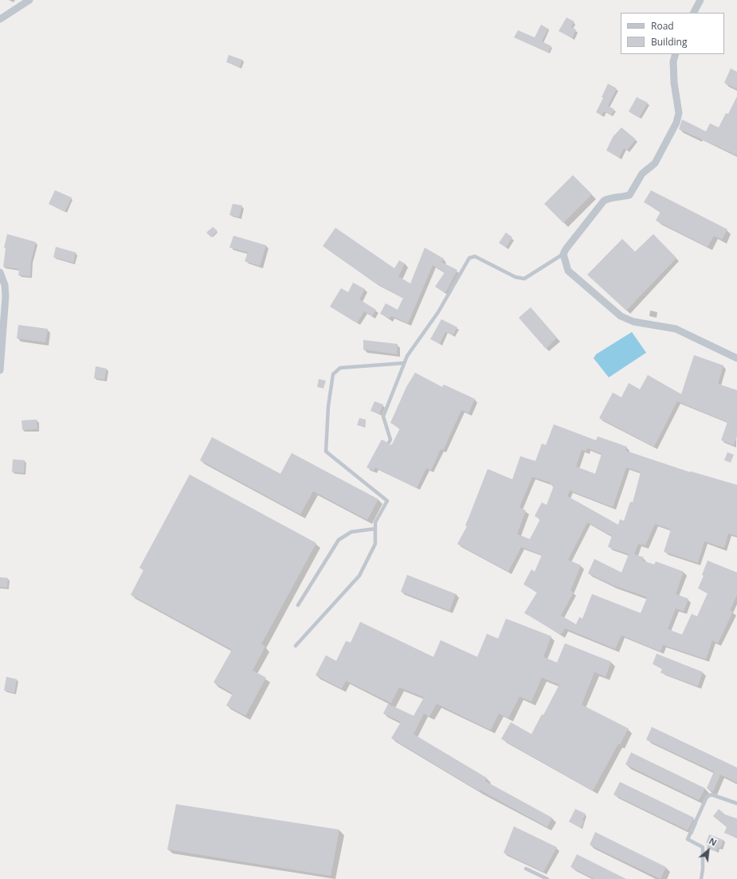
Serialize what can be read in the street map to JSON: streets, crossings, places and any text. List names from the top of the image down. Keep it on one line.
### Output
{"legend":["Road","Building"],"north":"top right"}
